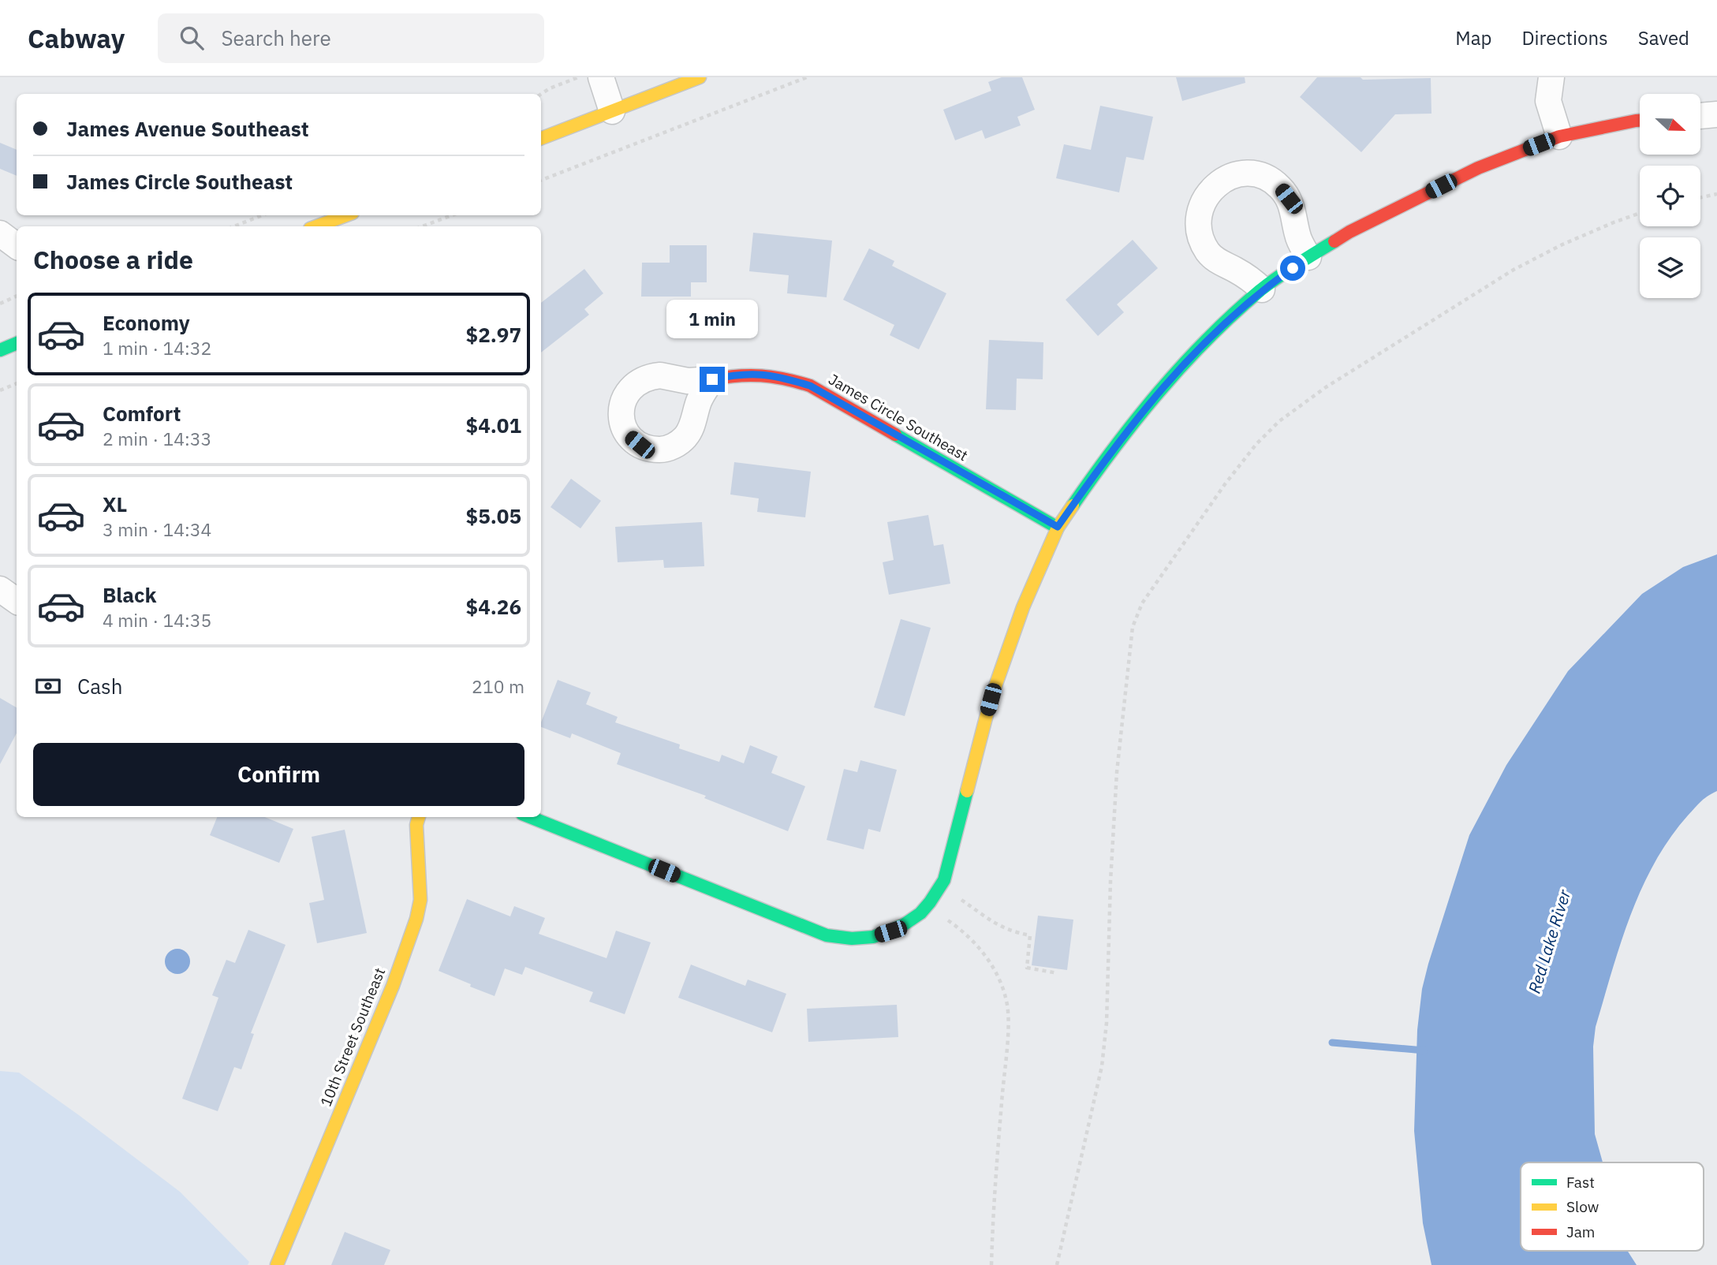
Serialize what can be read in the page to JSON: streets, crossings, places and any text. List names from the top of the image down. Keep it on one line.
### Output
{"streets":{"street":["James Circle Southeast","10th Street Southeast"]},"water":["Red Lake River"],"legend":["Fast","Slow","Jam"],"north":"right","page":{"header":"Cabway","search":"Search here","nav":["Map","Directions","Saved"],"banner":["James Avenue Southeast","James Circle Southeast"],"heading":"Choose a ride","list":[{"name":"Economy","note":"1 min · 14:32","value":"$2.97"},{"name":"Comfort","note":"2 min · 14:33","value":"$4.01"},{"name":"XL","note":"3 min · 14:34","value":"$5.05"},{"name":"Black","note":"4 min · 14:35","value":"$4.26"}],"bubble":"1 min","pay":["Cash","210 m"],"buttons":"Confirm"}}
